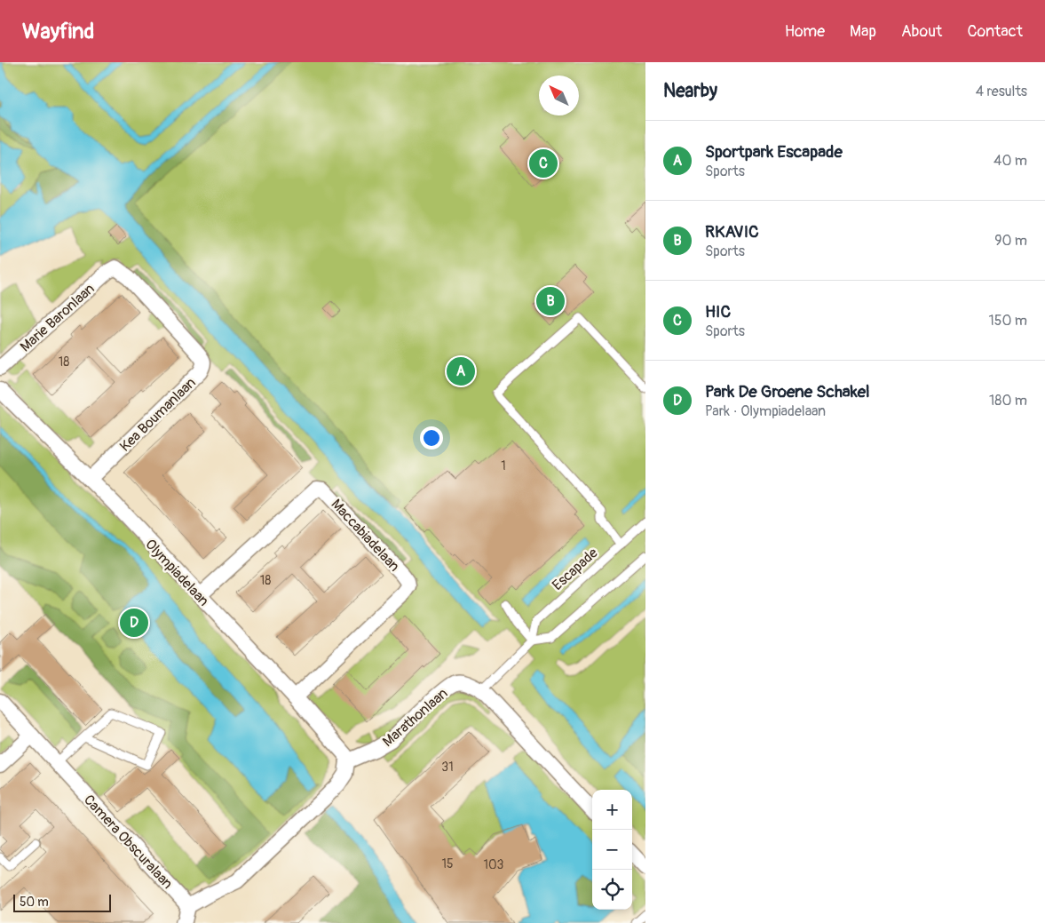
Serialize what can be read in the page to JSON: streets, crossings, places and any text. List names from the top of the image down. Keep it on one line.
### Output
{"streets":{"street":["Marie Baronlaan","Kea Boumanlaan","Maccabiadelaan","Olympiadelaan","Marathonlaan","Camera Obscuralaan"],"lane":["Escapade"]},"crossings":[["Marie Baronlaan","Kea Boumanlaan"],["Kea Boumanlaan","Olympiadelaan"],["Maccabiadelaan","Olympiadelaan"],["Olympiadelaan","Marathonlaan"]],"house_numbers":["18","1","18","31","15","103"],"scale_bar":"50 m","north":"top left","page":{"header":"Wayfind","nav":["Home","Map","About","Contact"],"heading":["Nearby","4 results"],"list":[{"mark":"A","name":"Sportpark Escapade","note":"Sports","value":"40 m"},{"mark":"B","name":"RKAVIC","note":"Sports","value":"90 m"},{"mark":"C","name":"HIC","note":"Sports","value":"150 m"},{"mark":"D","name":"Park De Groene Schakel","note":"Park · Olympiadelaan","value":"180 m"}],"pins":["C","B","A","D"],"map_buttons":["+","−"],"scale":"50 m"}}
